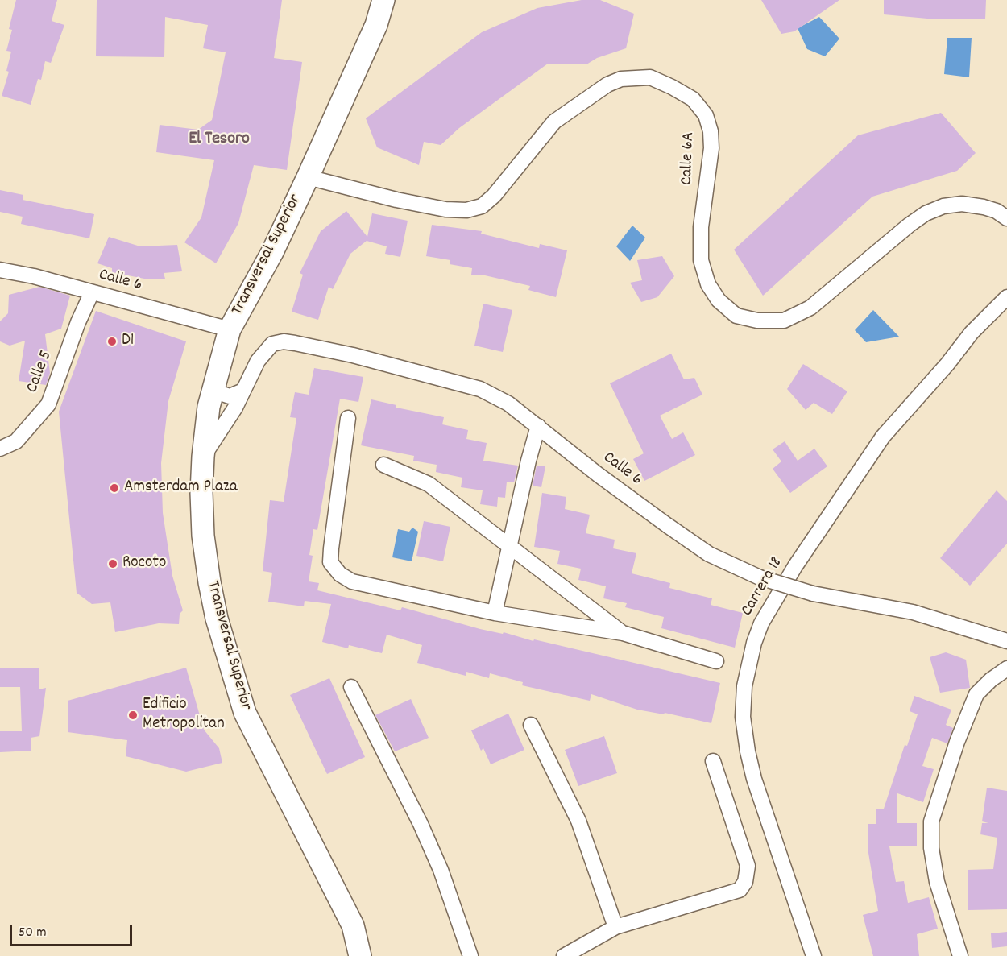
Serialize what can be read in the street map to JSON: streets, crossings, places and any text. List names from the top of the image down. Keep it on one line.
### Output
{"streets":{"main road":["Transversal Superior"],"street":["Calle 6A","Calle 6","Calle 5","Carrera 18"]},"crossings":[["Calle 6A","Transversal Superior"],["Transversal Superior","Calle 6"],["Calle 6","Calle 5"]],"districts":["El Tesoro"],"places":["D1","Amsterdam Plaza","Rocoto","Edificio Metropolitan"],"scale_bar":"50 m"}
